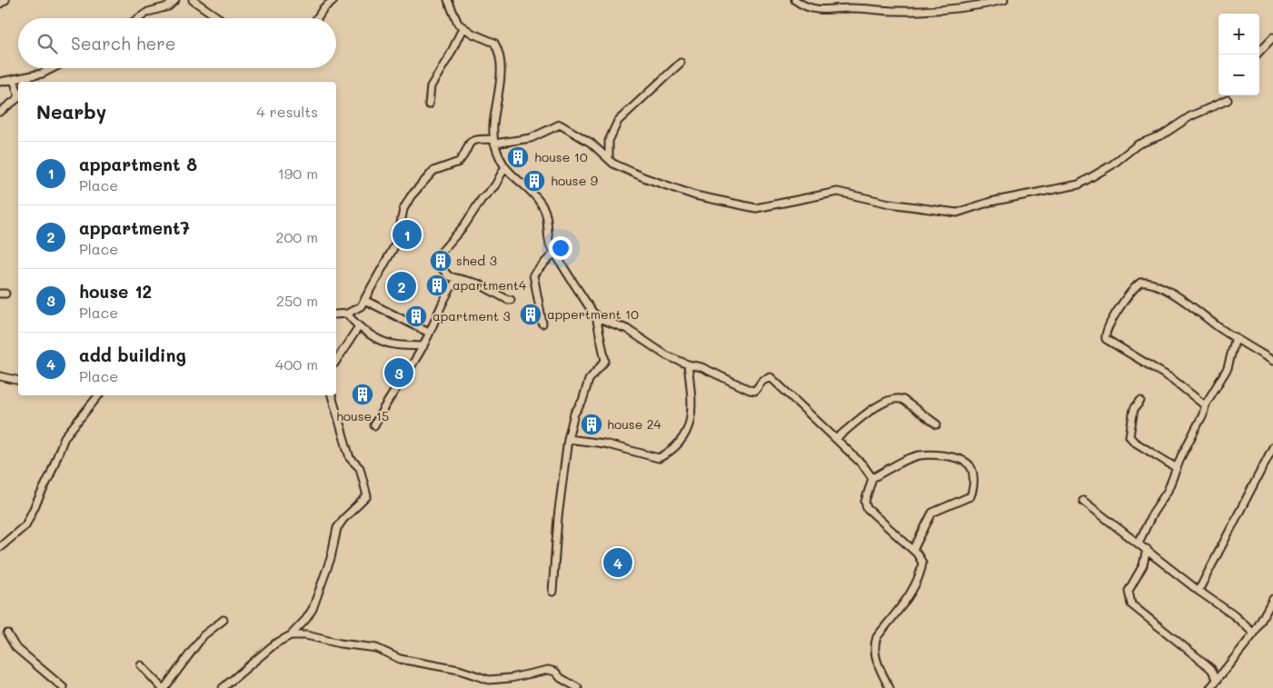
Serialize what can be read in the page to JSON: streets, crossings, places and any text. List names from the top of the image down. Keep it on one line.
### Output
{"places":{"building":["house 10","house 9","shed 3","apartment4","appertment 10","apartment 3","house 15","house 24"]},"page":{"map_buttons":["+","−"],"search":"Search here","heading":["Nearby","4 results"],"list":[{"mark":"1","name":"appartment 8","note":"Place","value":"190 m"},{"mark":"2","name":"appartment7","note":"Place","value":"200 m"},{"mark":"3","name":"house 12","note":"Place","value":"250 m"},{"mark":"4","name":"add building","note":"Place","value":"400 m"}],"pins":["1","2","3","4"]}}
